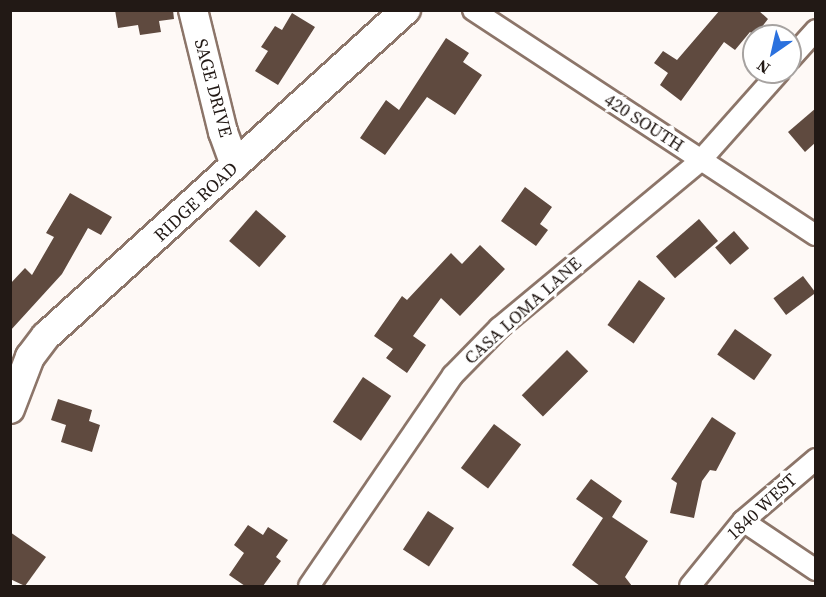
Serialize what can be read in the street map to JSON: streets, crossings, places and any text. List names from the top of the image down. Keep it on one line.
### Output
{"streets":{"street":["SAGE DRIVE","420 SOUTH","RIDGE ROAD","CASA LOMA LANE","1840 WEST"]},"crossings":[["SAGE DRIVE","RIDGE ROAD"],["420 SOUTH","CASA LOMA LANE"]],"north":"bottom left"}
